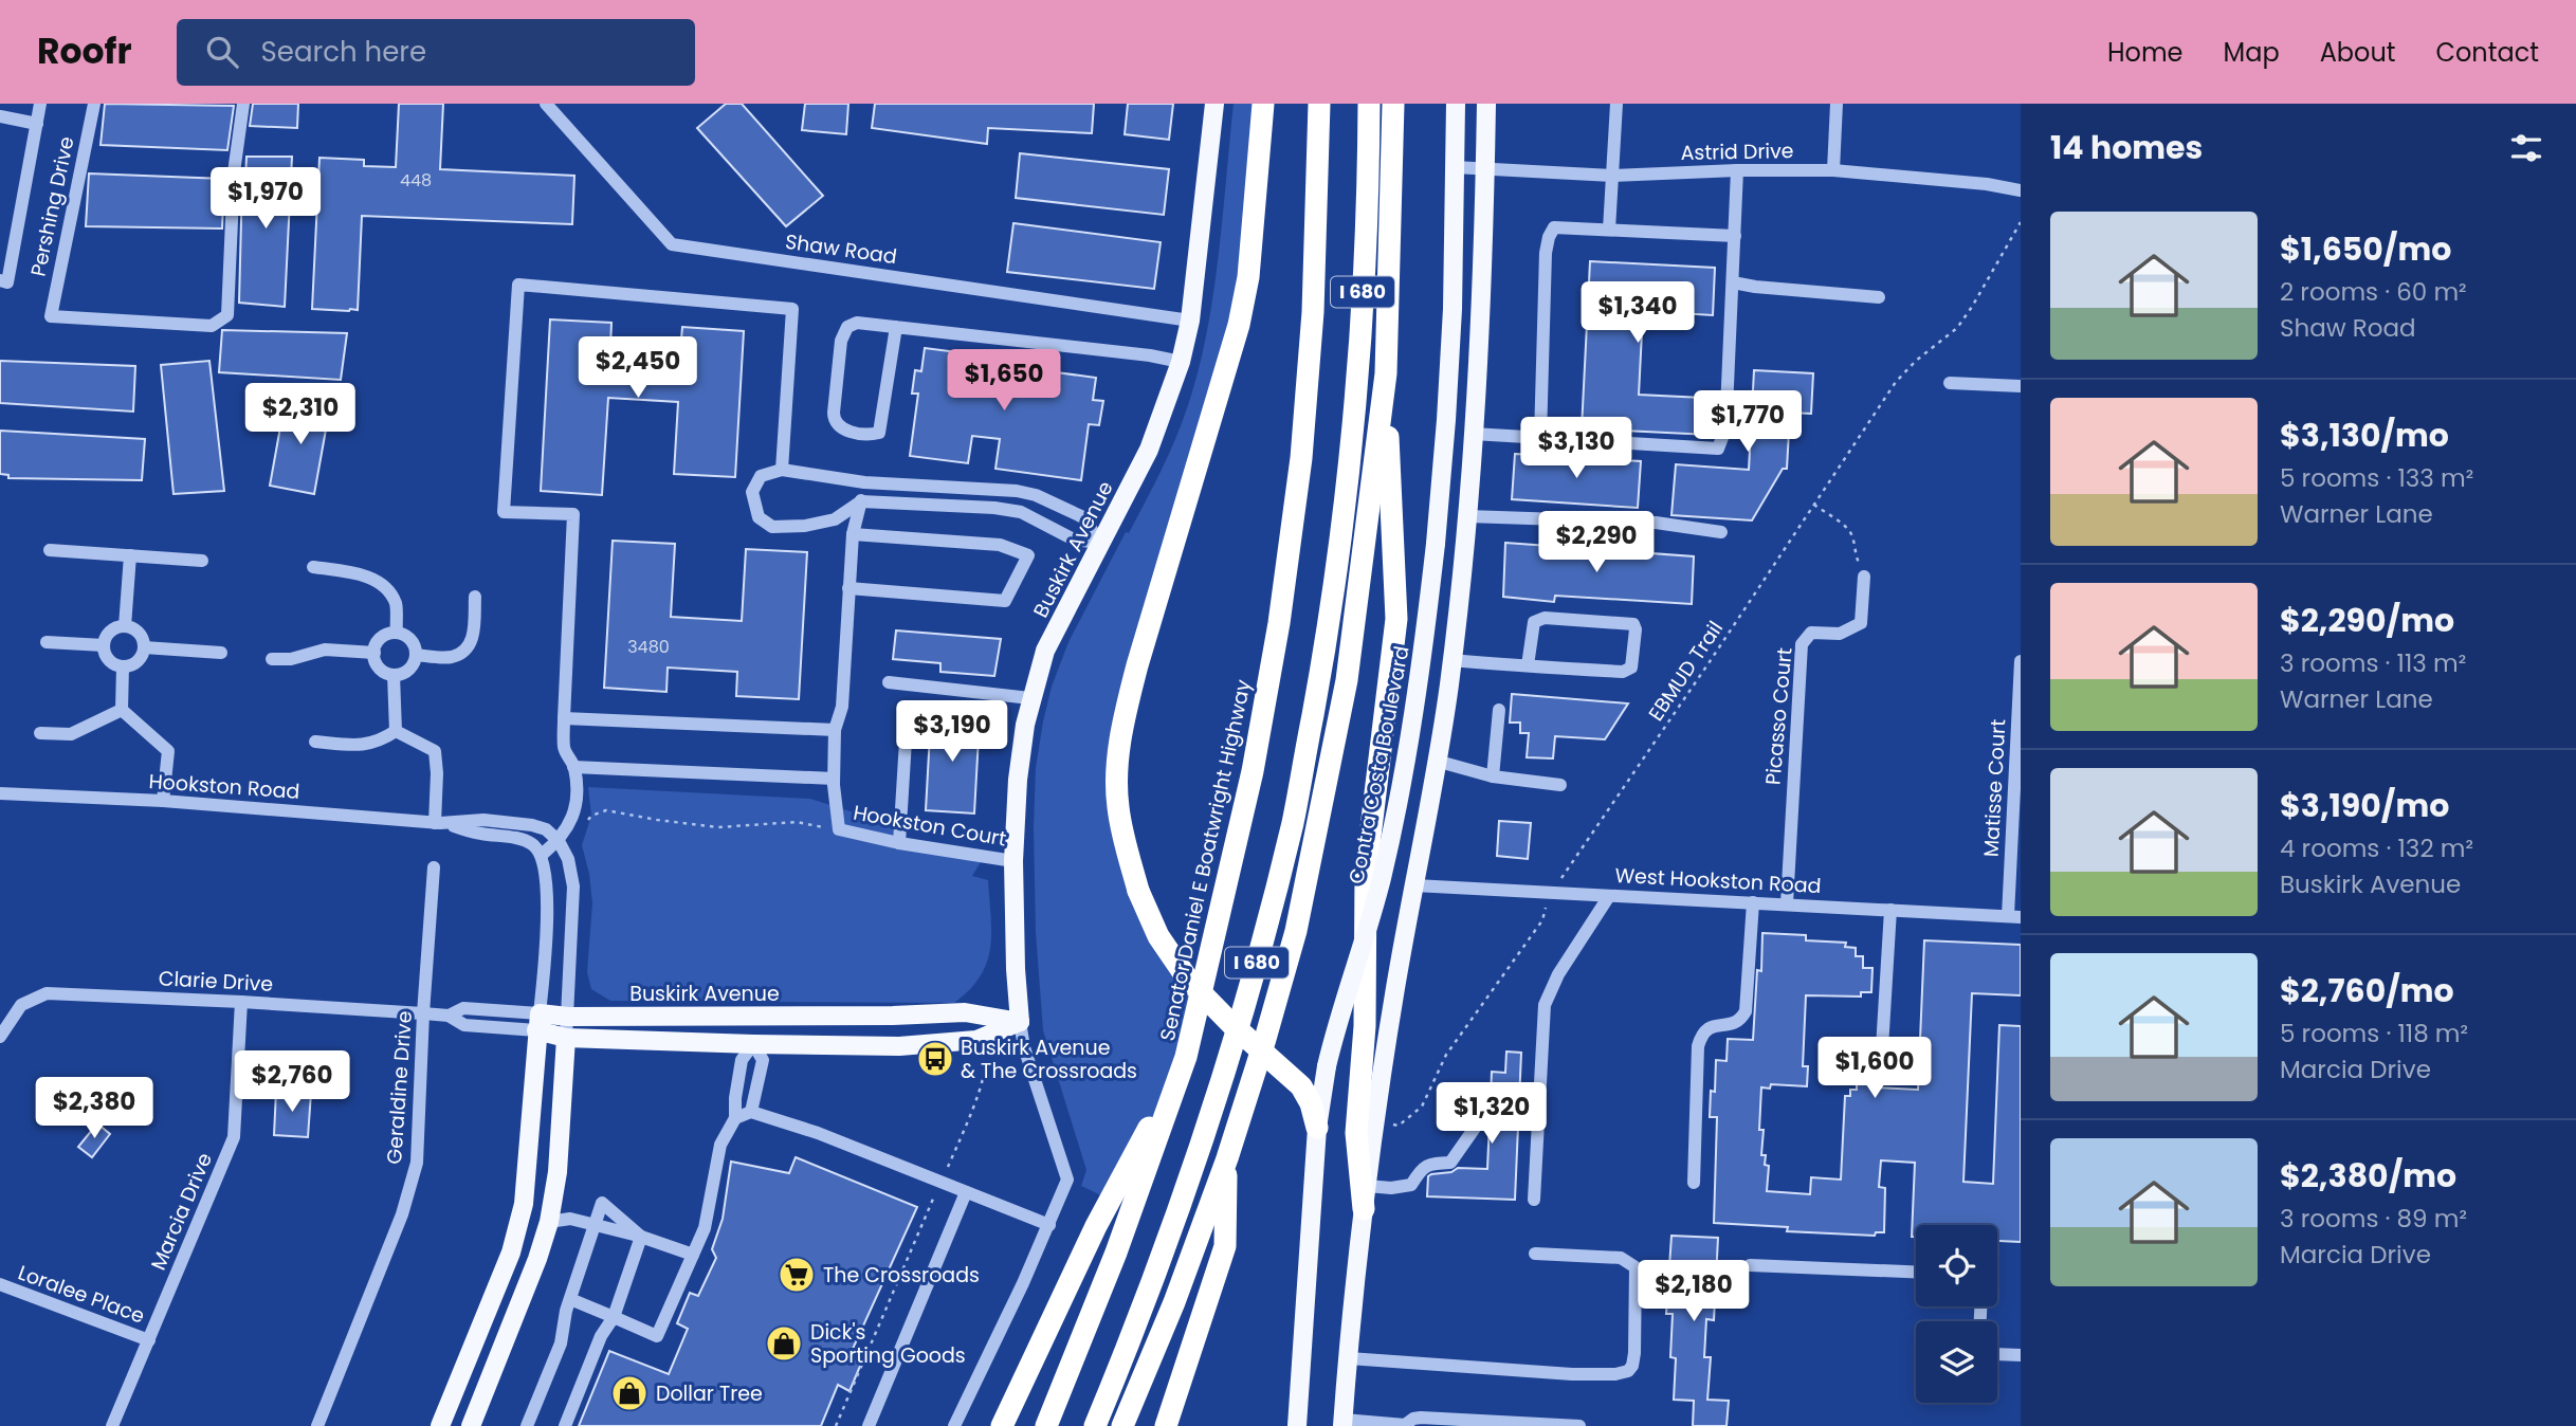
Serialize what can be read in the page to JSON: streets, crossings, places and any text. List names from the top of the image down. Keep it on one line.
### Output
{"streets":{"highway":["I 680","Senator Daniel E Boatwright Highway"],"main road":["Buskirk Avenue","Contra Costa Boulevard"],"street":["Astrid Drive","Pershing Drive","Shaw Road","Picasso Court","Hookston Road","Matisse Court","Hookston Court","West Hookston Road","Clarie Drive","Geraldine Drive","Marcia Drive","Loralee Place"],"path":["EBMUD Trail"]},"crossings":[["Astrid Drive","Contra Costa Boulevard"],["Shaw Road","Buskirk Avenue"],["Buskirk Avenue","Hookston Court"],["Buskirk Avenue","Clarie Drive"],["EBMUD Trail","West Hookston Road"],["Picasso Court","West Hookston Road"],["Matisse Court","West Hookston Road"],["Clarie Drive","Geraldine Drive"],["Clarie Drive","Marcia Drive"],["Marcia Drive","Loralee Place"]],"places":{"bus stop":["Buskirk Avenue & The Crossroads"],"supermarket":["The Crossroads"],"shop":["Dick's Sporting Goods","Dollar Tree"]},"house_numbers":["448","3480"],"page":{"header":"Roofr","search":"Search here","nav":["Home","Map","About","Contact"],"heading":"14 homes","price":["$1,970","$1,340","$2,450","$1,650","$2,310","$1,770","$3,130","$2,290","$3,190","$1,600","$2,760","$2,380","$1,320","$2,180"],"list":[{"name":"$1,650/mo","note":"2 rooms · 60 m² · Shaw Road"},{"name":"$3,130/mo","note":"5 rooms · 133 m² · Warner Lane"},{"name":"$2,290/mo","note":"3 rooms · 113 m² · Warner Lane"},{"name":"$3,190/mo","note":"4 rooms · 132 m² · Buskirk Avenue"},{"name":"$2,760/mo","note":"5 rooms · 118 m² · Marcia Drive"},{"name":"$2,380/mo","note":"3 rooms · 89 m² · Marcia Drive"}]}}
